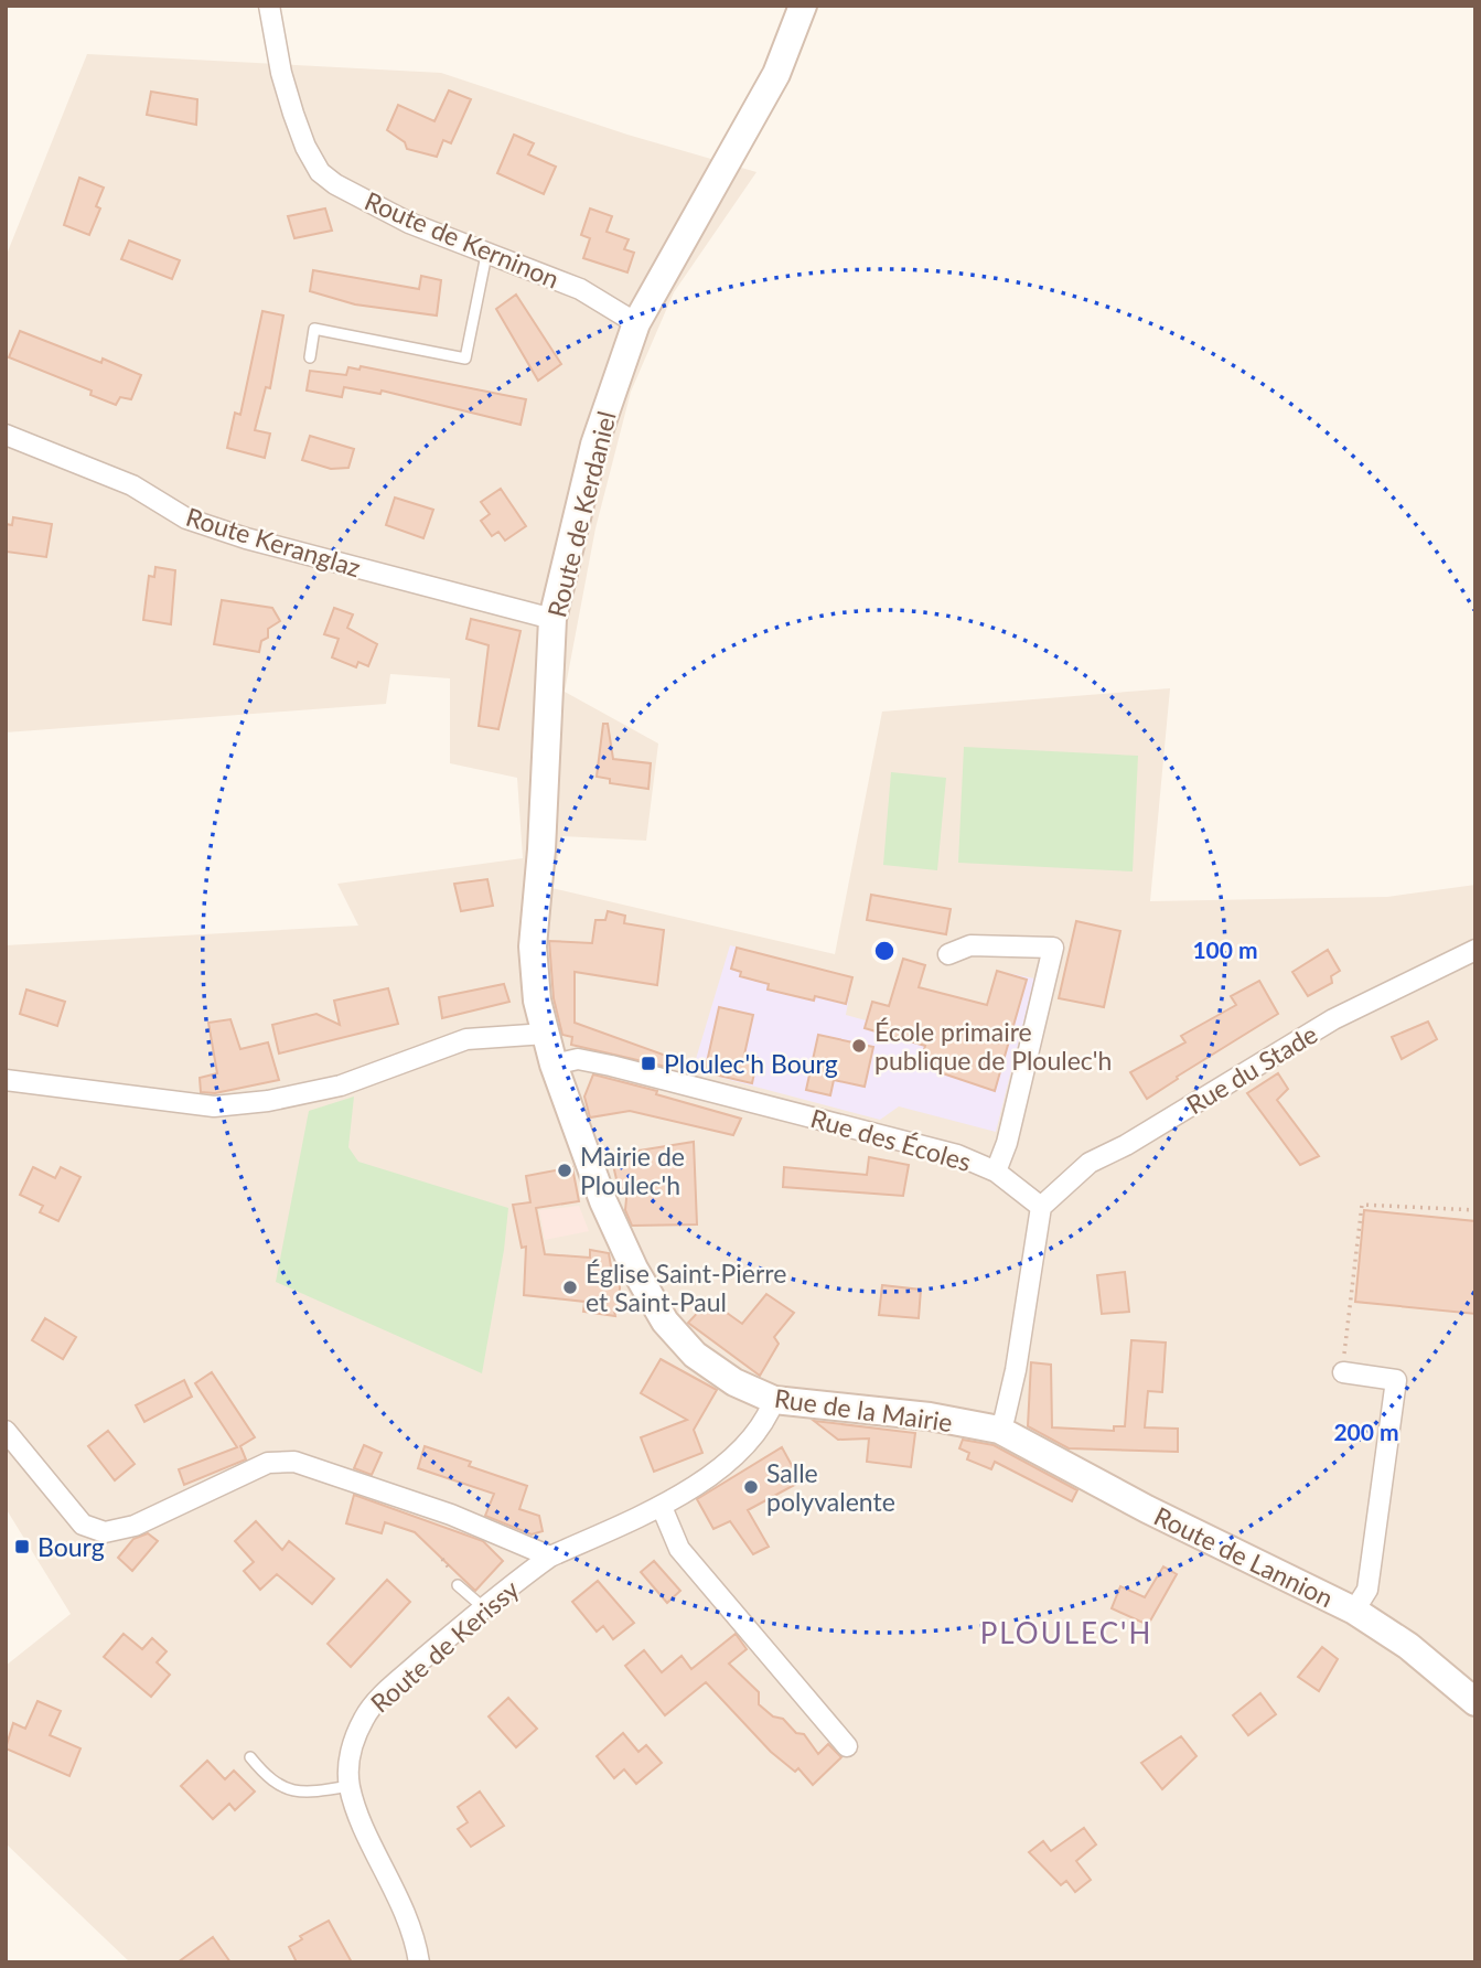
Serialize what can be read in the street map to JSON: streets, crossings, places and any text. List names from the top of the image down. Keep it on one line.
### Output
{"streets":{"street":["Route de Kerninon","Route de Kerdaniel","Route Keranglaz","Rue du Stade","Rue des Écoles","Rue de la Mairie","Route de Lannion","Route de Kerissy"]},"crossings":[["Route de Kerninon","Route de Kerdaniel"],["Route de Kerdaniel","Route Keranglaz"],["Route de Kerdaniel","Rue des Écoles"],["Route de Kerdaniel","Rue de la Mairie"],["Rue du Stade","Rue des Écoles"],["Rue des Écoles","Rue de la Mairie"],["Rue de la Mairie","Route de Lannion"],["Rue de la Mairie","Route de Kerissy"]],"districts":["PLOULEC'H"],"places":{"other":["École primaire publique de Ploulec'h","Mairie de Ploulec'h","Église Saint-Pierre et Saint-Paul","Salle polyvalente"],"transit":["Ploulec'h Bourg","Bourg"]},"rings":["100 m","200 m"]}
